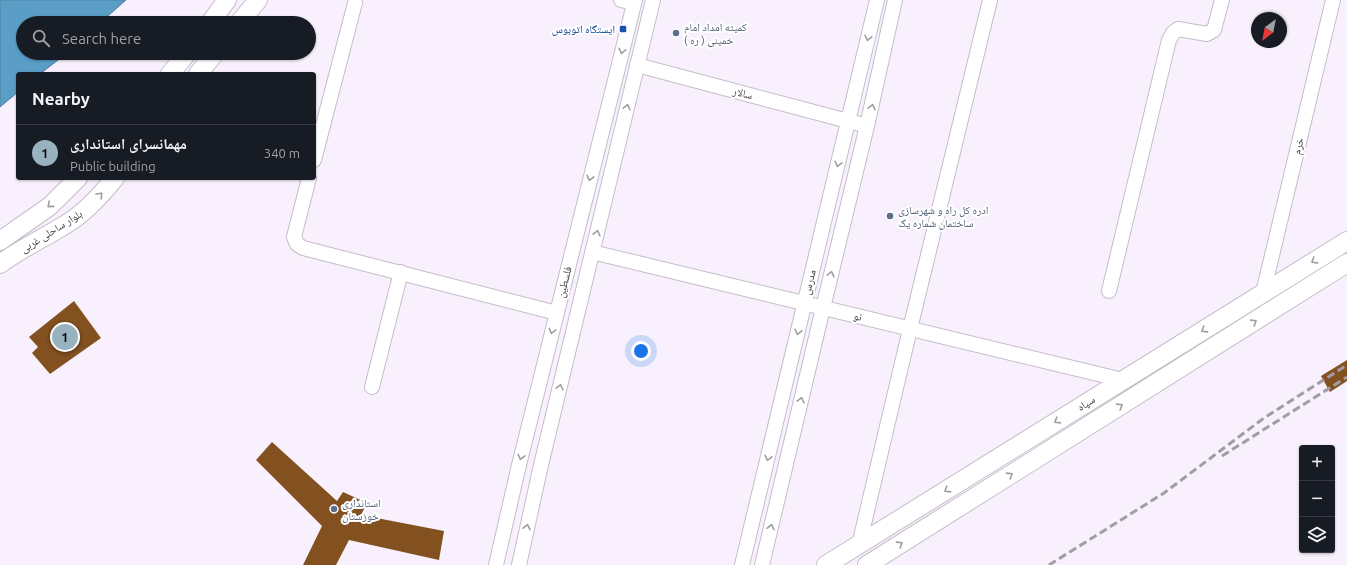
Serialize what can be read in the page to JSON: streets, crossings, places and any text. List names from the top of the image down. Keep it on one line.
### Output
{"streets":{"main road":["بلوار ساحلی غربی","سپاه"],"street":["سالار","خرم","فلسطین","مدرس","نو"]},"crossings":[["سالار","فلسطین"],["سالار","مدرس"],["خرم","سپاه"],["فلسطین","نو"],["مدرس","نو"],["نو","سپاه"]],"places":{"transit":["ایستگاه اتوبوس"],"other":["کمیته امداد امام خمینی ( ره )","ادره کل راه و شهرسازی ساختمان شماره یک","استانداری خوزستان"]},"north":"bottom left","page":{"search":"Search here","heading":"Nearby","list":[{"mark":"1","name":"مهمانسرای استانداری","note":"Public building","value":"340 m"}],"pins":"1","map_buttons":["+","−"]}}
